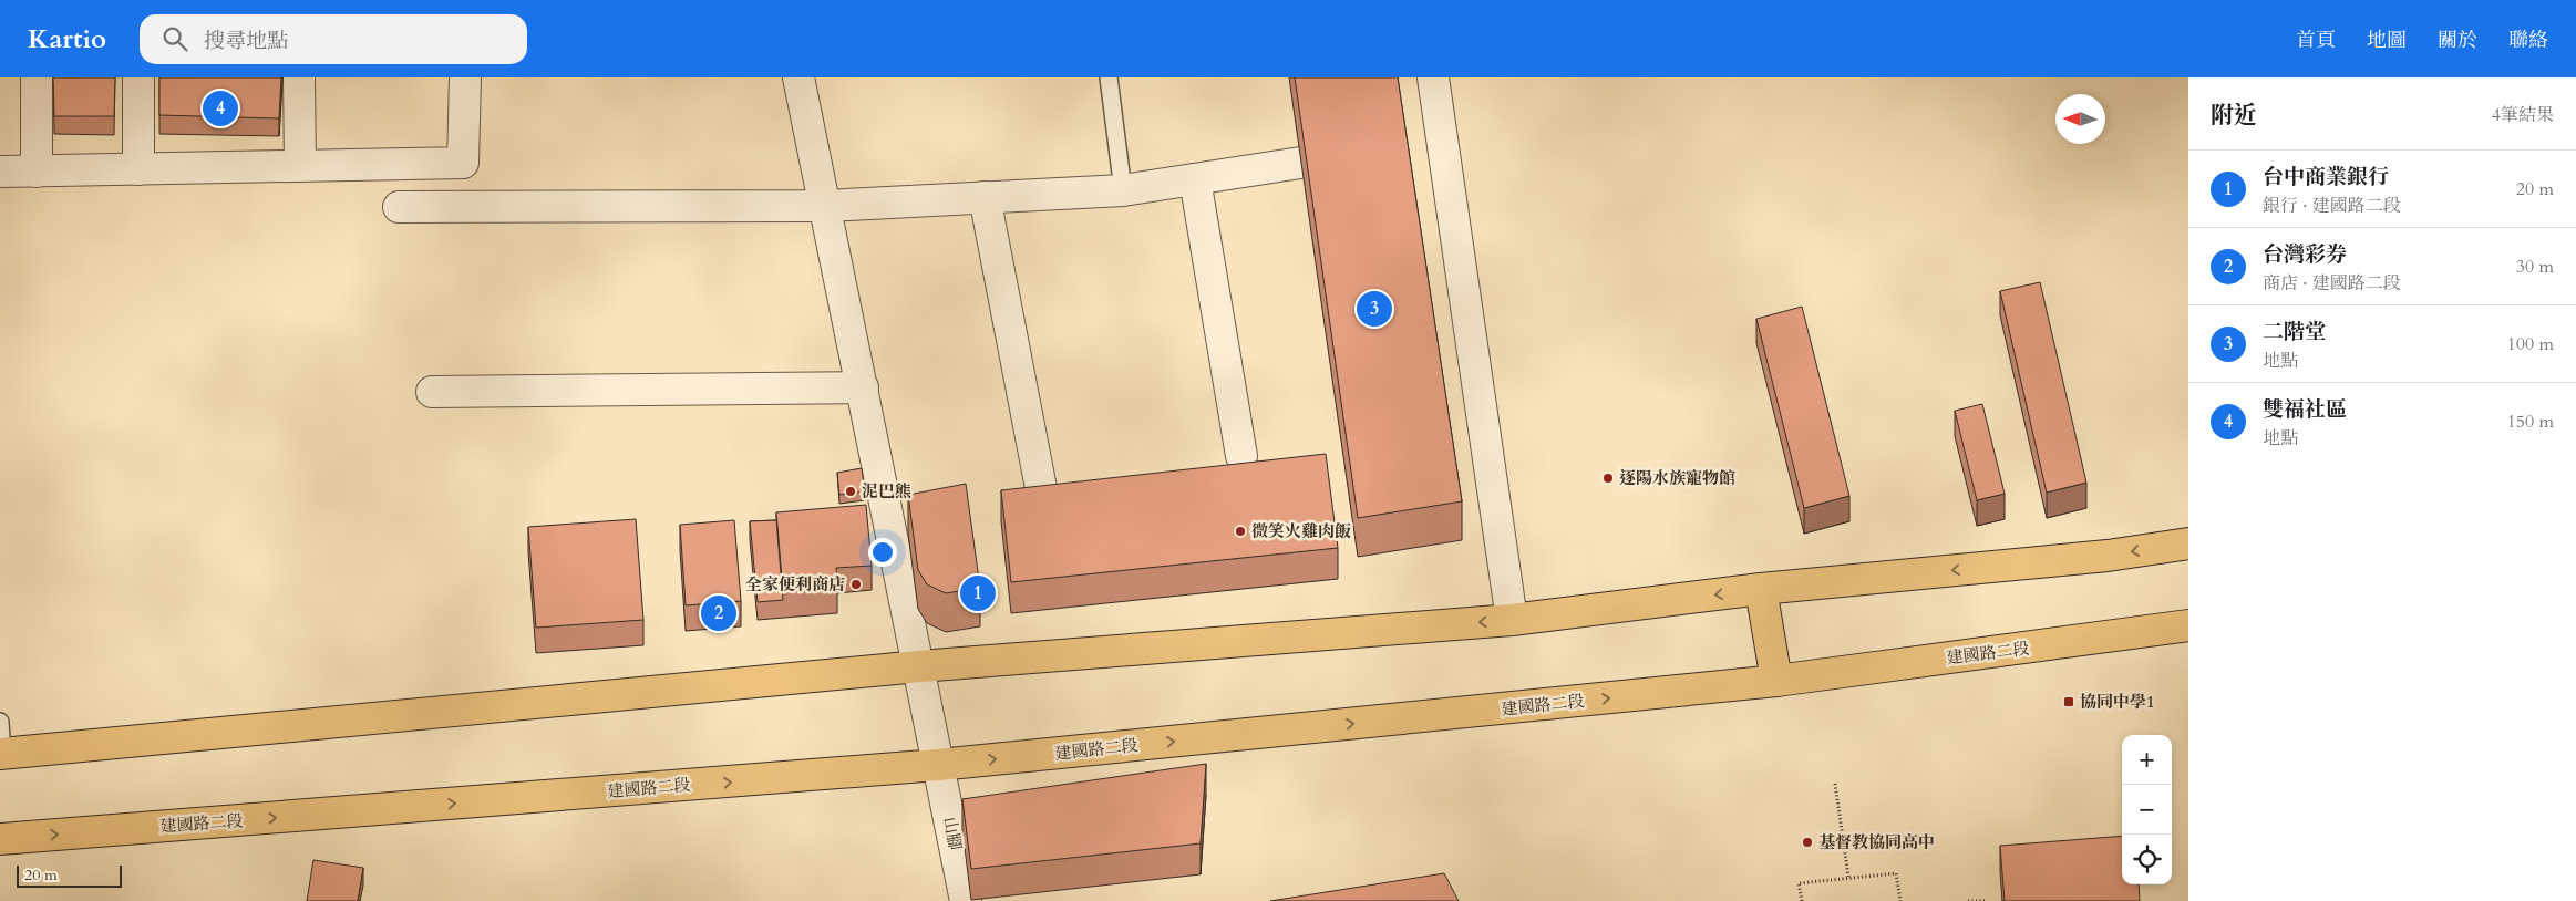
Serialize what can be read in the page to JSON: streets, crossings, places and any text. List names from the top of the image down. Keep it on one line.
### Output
{"streets":{"main road":["建國路二段"],"street":["山腳"]},"crossings":[["建國路二段","山腳"]],"places":{"other":["逐陽水族寵物館","泥巴熊","微笑火雞肉飯","全家便利商店","基督教協同高中"],"transit":["協同中學1"]},"scale_bar":"20 m","north":"left","page":{"header":"Kartio","search":"搜尋地點","nav":["首頁","地圖","關於","聯絡"],"heading":["附近","4筆結果"],"pins":["4","3","1","2"],"list":[{"mark":"1","name":"台中商業銀行","note":"銀行 · 建國路二段","value":"20 m"},{"mark":"2","name":"台灣彩券","note":"商店 · 建國路二段","value":"30 m"},{"mark":"3","name":"二階堂","note":"地點","value":"100 m"},{"mark":"4","name":"雙福社區","note":"地點","value":"150 m"}],"map_buttons":["+","−"],"scale":"20 m"}}
